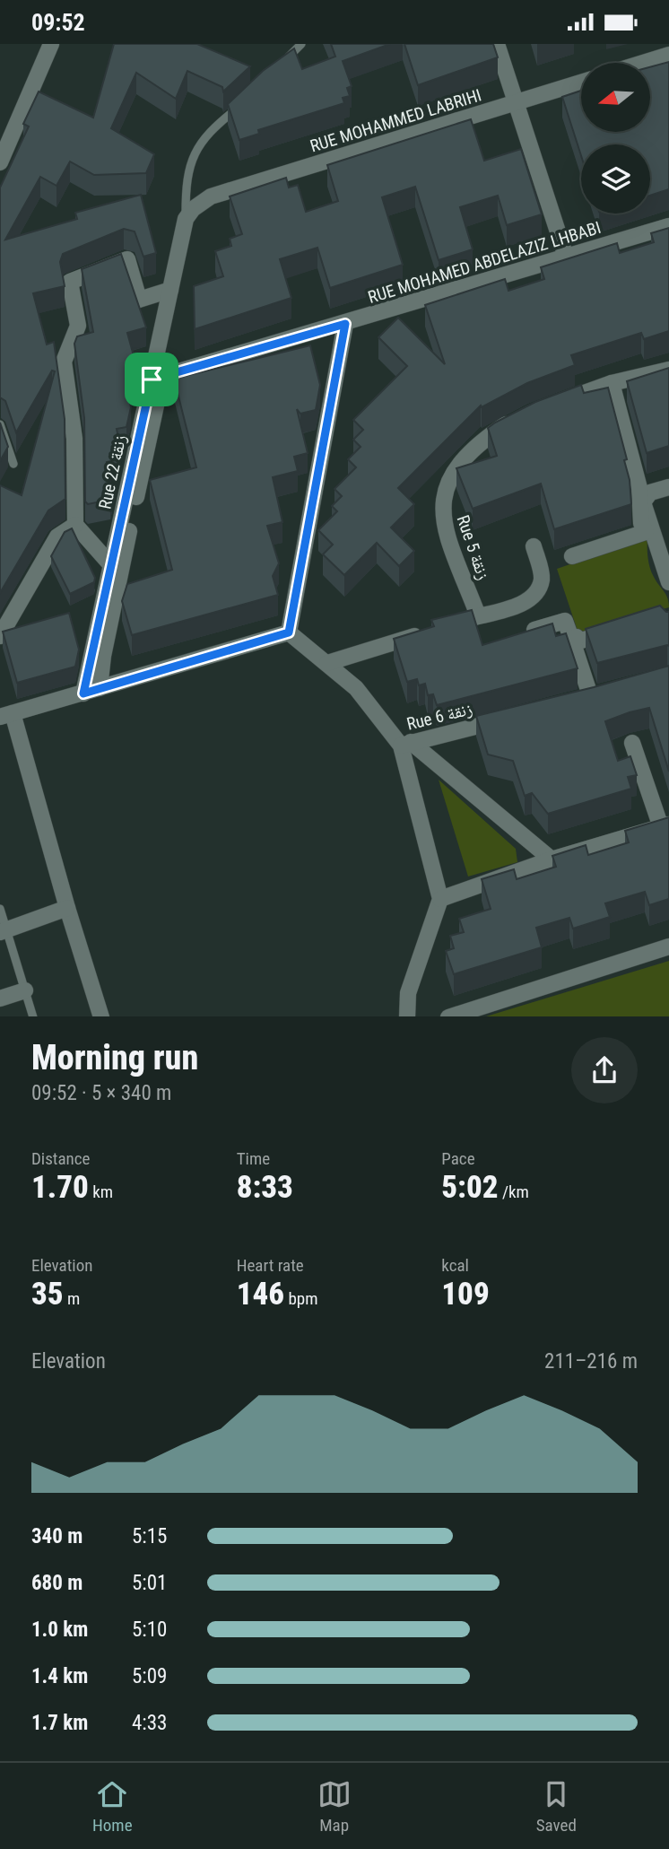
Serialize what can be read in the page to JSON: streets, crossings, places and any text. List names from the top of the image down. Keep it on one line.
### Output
{"streets":{"street":["RUE MOHAMMED LABRIHI","RUE MOHAMED ABDELAZIZ LHBABI","Rue 22 زنقة","Rue 5 زنقة","Rue 6 زنقة"]},"crossings":[["RUE MOHAMMED LABRIHI","Rue 22 زنقة"],["RUE MOHAMED ABDELAZIZ LHBABI","Rue 22 زنقة"]],"north":"left","page":{"status":"09:52","heading":["Morning run","09:52 · 5 × 340 m"],"stats":[["Distance","1.70 km"],["Time","8:33"],["Pace","5:02 /km"],["Elevation","35 m"],["Heart rate","146 bpm"],["kcal","109"]],"chart":["Elevation","211–216 m"],"list":[{"name":"340 m","note":"5:15"},{"name":"680 m","note":"5:01"},{"name":"1.0 km","note":"5:10"},{"name":"1.4 km","note":"5:09"},{"name":"1.7 km","note":"4:33"}],"tabs":["Home","Map","Saved"]}}
